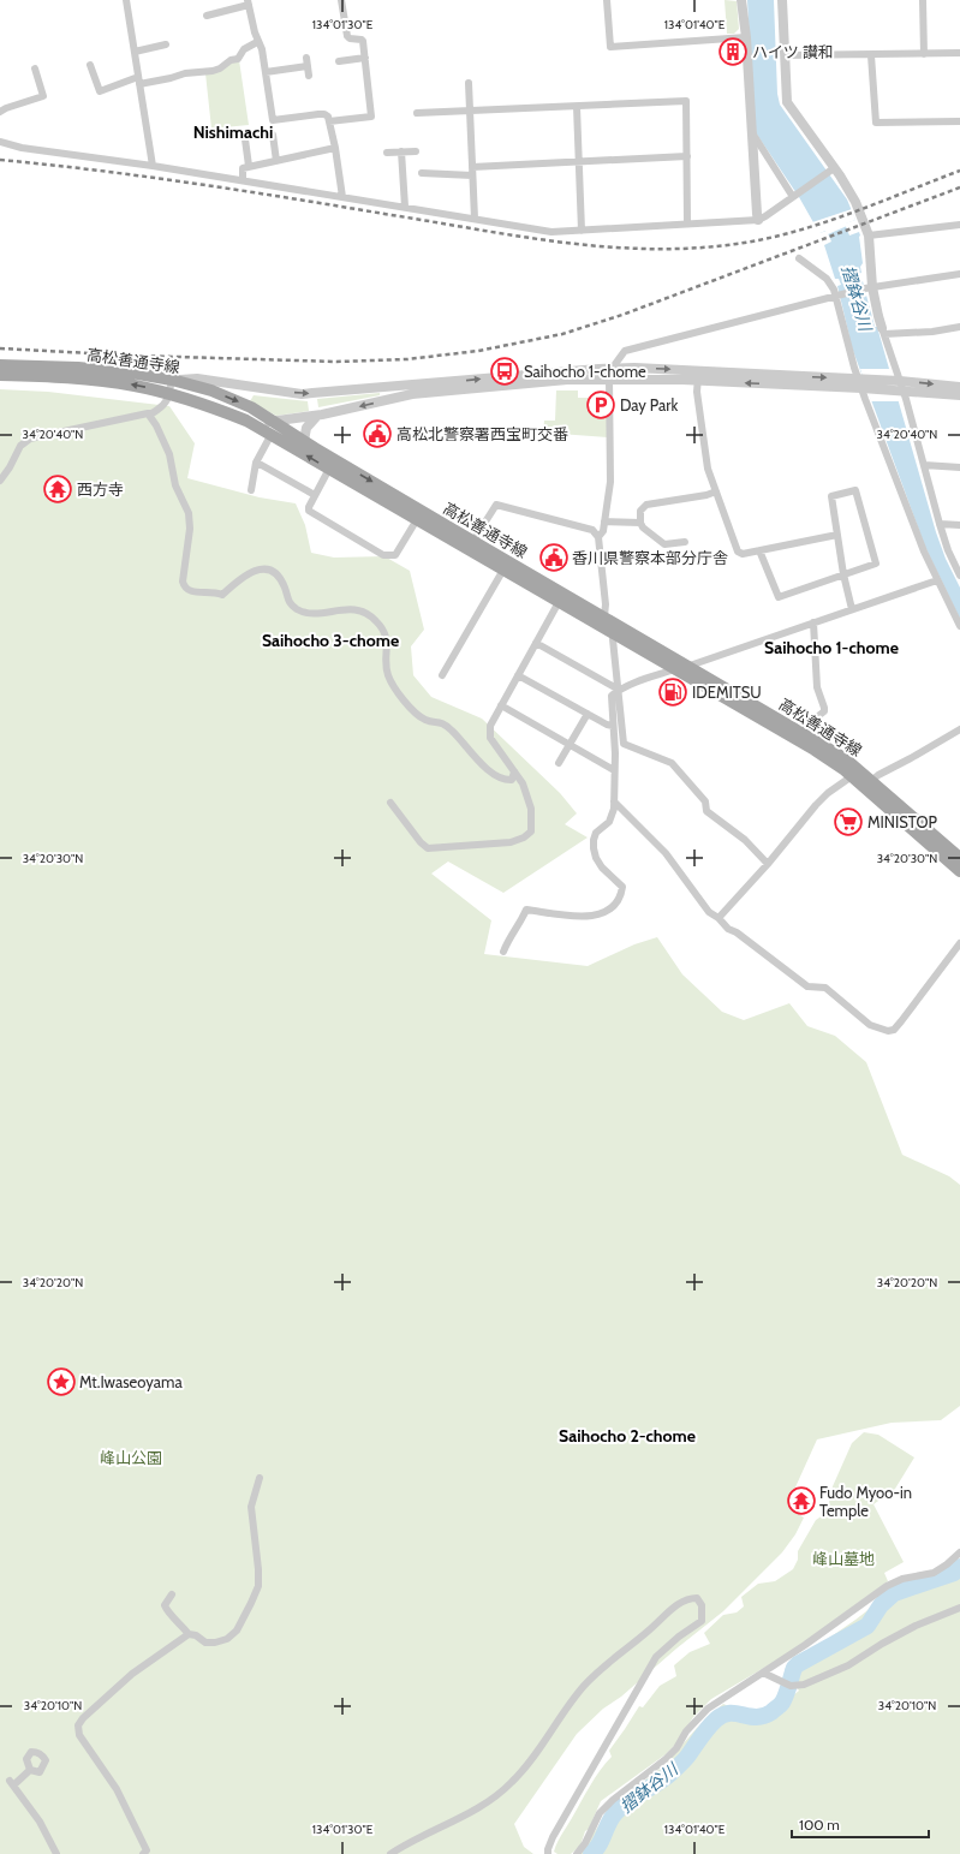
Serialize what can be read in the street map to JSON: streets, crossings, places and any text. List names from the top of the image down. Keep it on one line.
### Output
{"streets":{"main road":["高松善通寺線"]},"districts":["Nishimachi","Saihocho 3-chome","Saihocho 1-chome","Saihocho 2-chome"],"water":["摺鉢谷川"],"parks":["峰山公園","峰山墓地"],"places":{"building":["ハイツ 讃和"],"bus stop":["Saihocho 1-chome"],"parking":["Day Park"],"public building":["高松北警察署西宝町交番","香川県警察本部分庁舎"],"temple":["西方寺","Fudo Myoo-in Temple"],"fuel station":["IDEMITSU"],"supermarket":["MINISTOP"],"place":["Mt.Iwaseoyama"]},"scale_bar":"100 m","coordinates":["134°01'30\"E","134°01'40\"E","34°20'40\"N","34°20'30\"N","34°20'20\"N","34°20'10\"N"]}
